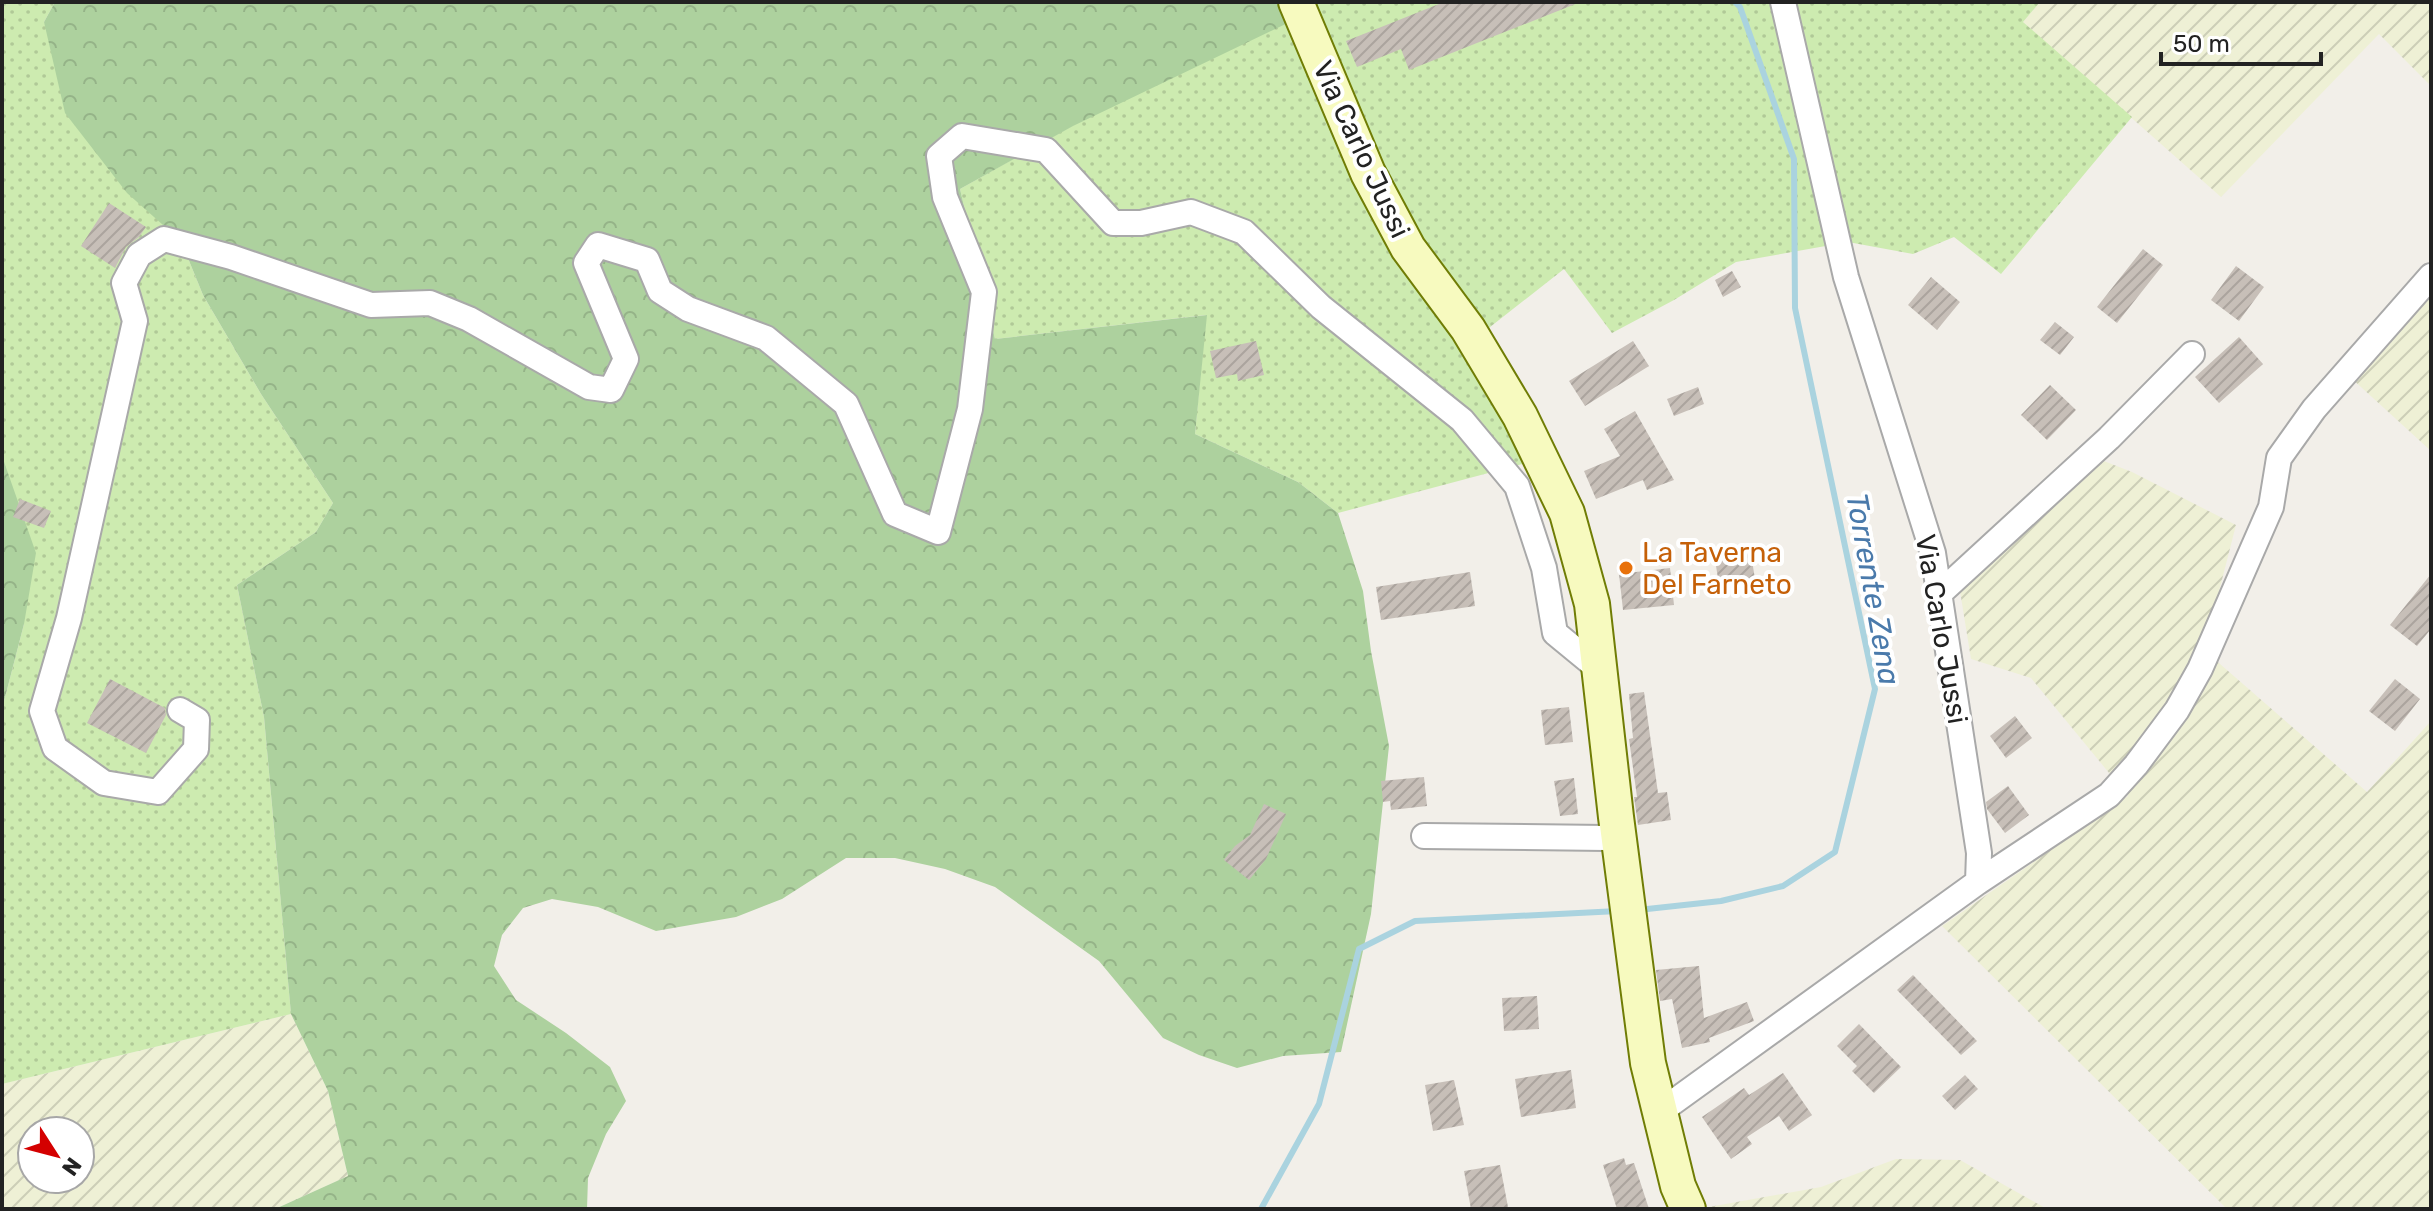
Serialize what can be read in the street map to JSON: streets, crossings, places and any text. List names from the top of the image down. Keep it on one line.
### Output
{"streets":{"street":["Via Carlo Jussi"]},"water":["Torrente Zena"],"places":["La Taverna Del Farneto"],"scale_bar":"50 m","north":"bottom right"}
